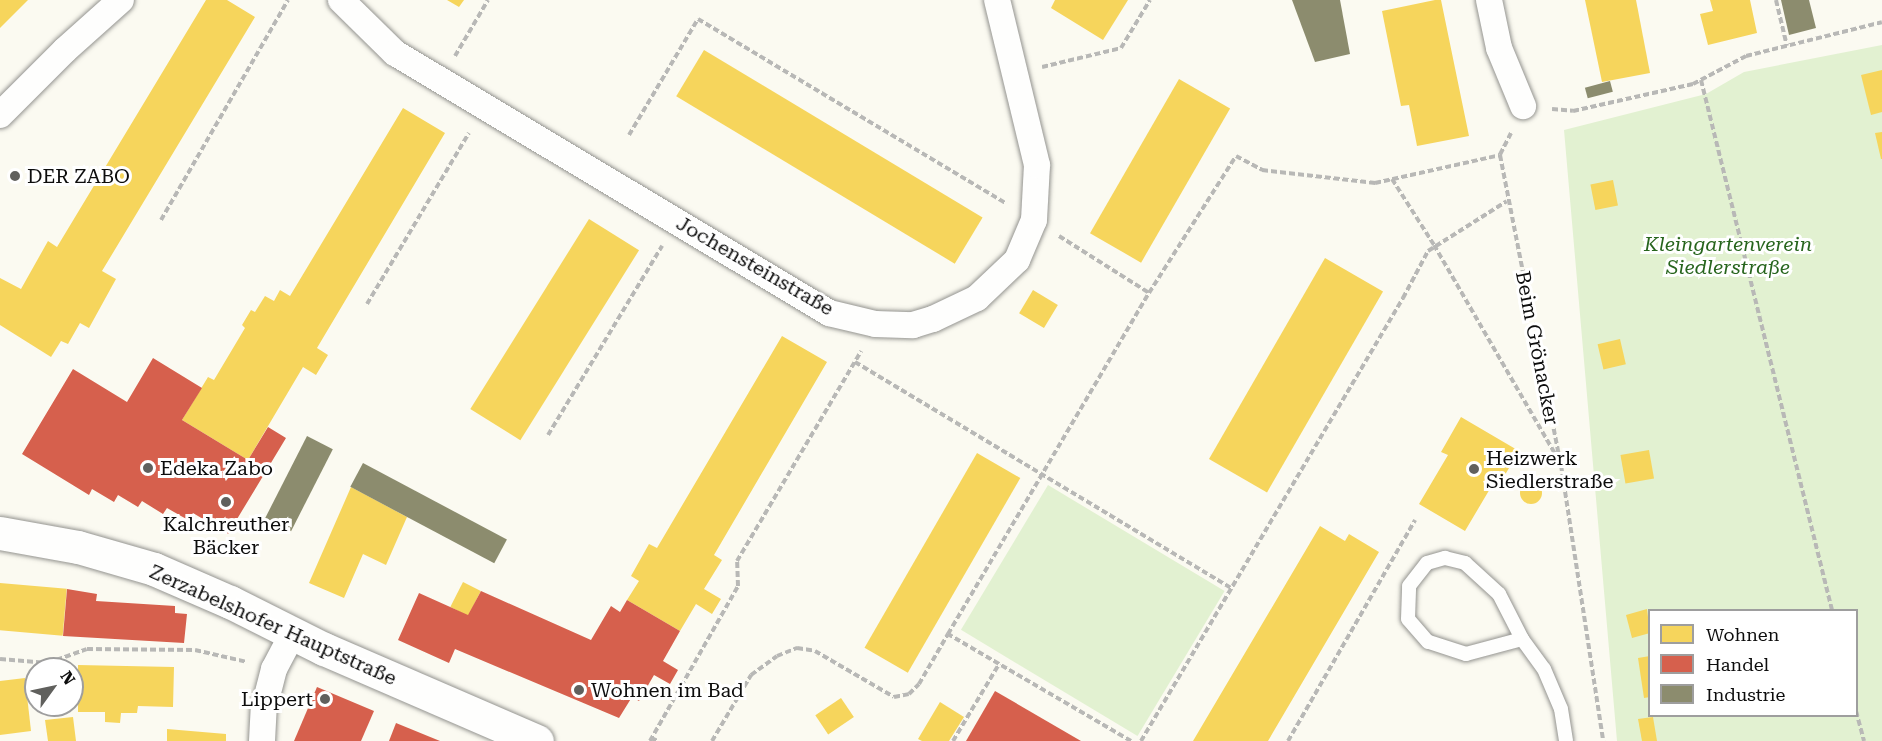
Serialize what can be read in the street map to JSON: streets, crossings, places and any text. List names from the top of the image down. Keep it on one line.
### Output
{"streets":{"street":["Jochensteinstraße","Zerzabelshofer Hauptstraße"],"path":["Beim Grönacker"]},"parks":["Kleingartenverein Siedlerstraße"],"places":["DER ZABO","Edeka Zabo","Heizwerk Siedlerstraße","Kalchreuther Bäcker","Wohnen im Bad","Lippert"],"legend":["Wohnen","Handel","Industrie"],"north":"top right"}
